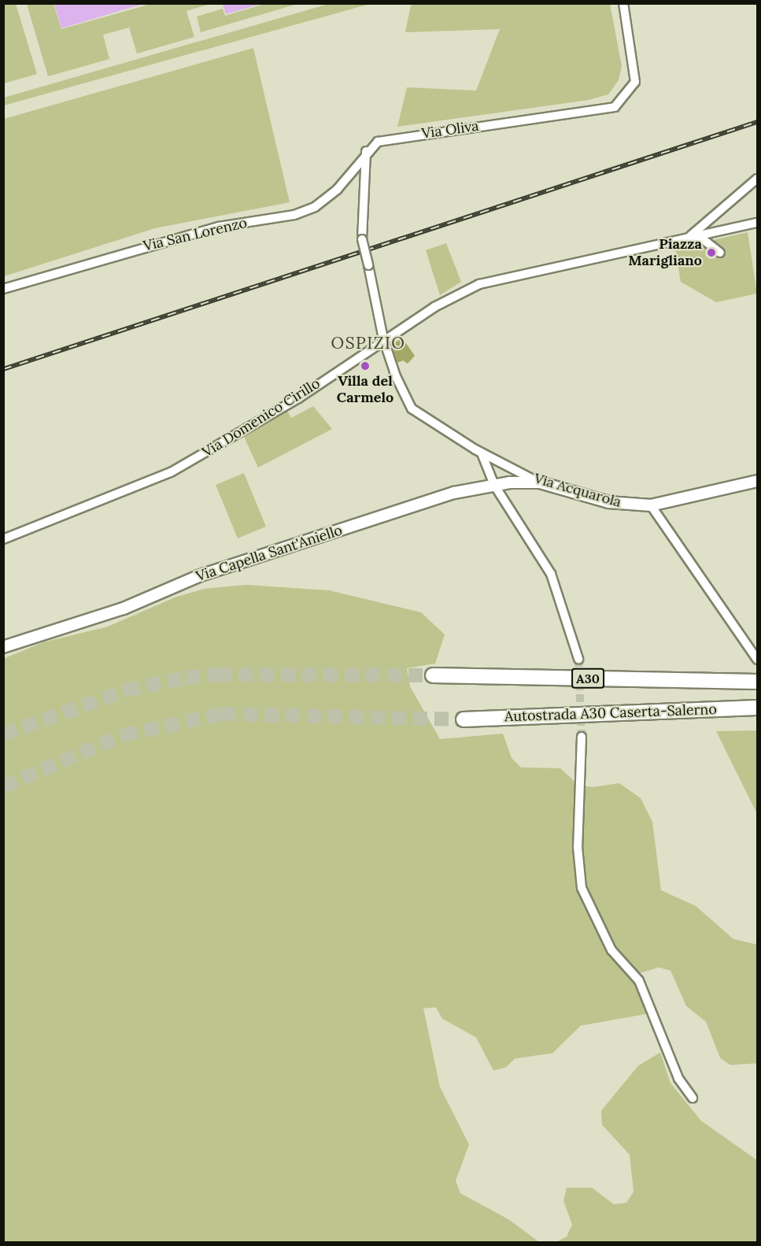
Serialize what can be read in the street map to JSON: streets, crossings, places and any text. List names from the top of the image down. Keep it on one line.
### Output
{"streets":{"highway":["A30","Autostrada A30 Caserta-Salerno"],"main road":["Via Acquarola","Via Capella Sant'Aniello"],"street":["Via Oliva","Via San Lorenzo","Via Domenico Cirillo"]},"crossings":[["Via Oliva","Via San Lorenzo"],["Via Domenico Cirillo","Via Acquarola"],["Via Acquarola","Via Capella Sant'Aniello"]],"districts":["OSPIZIO"],"places":["Piazza Marigliano","Villa del Carmelo"]}
